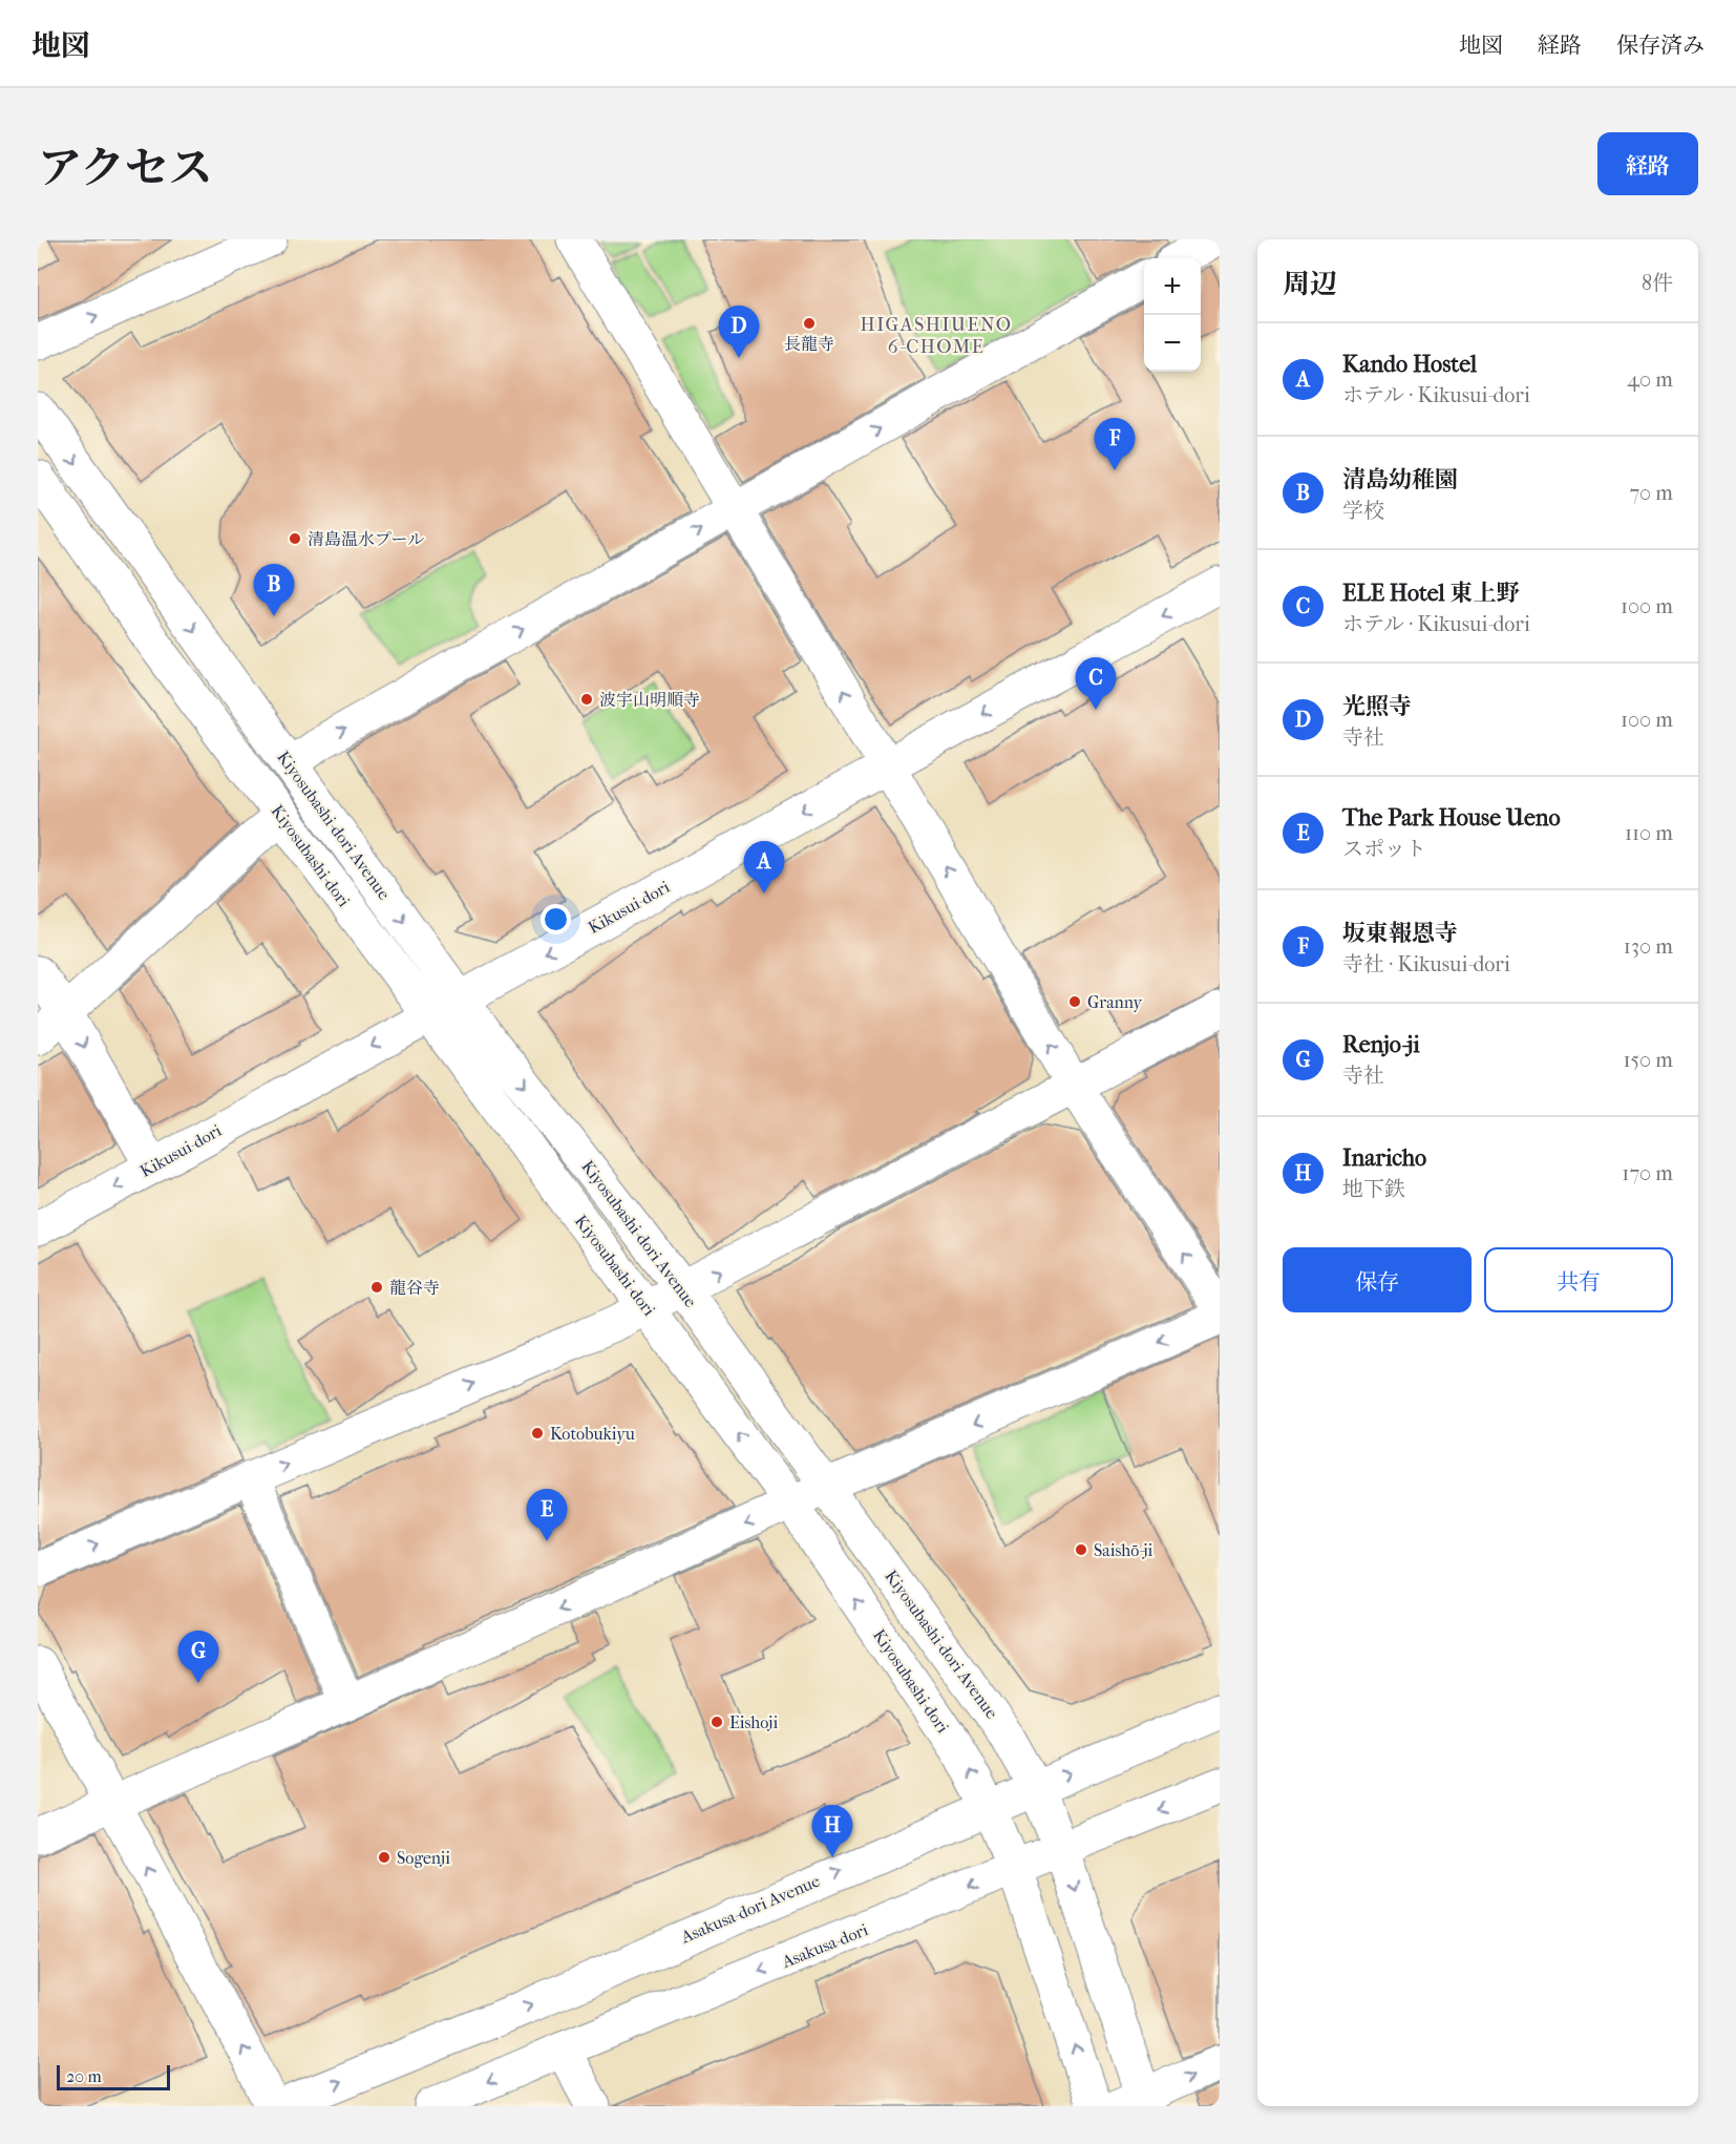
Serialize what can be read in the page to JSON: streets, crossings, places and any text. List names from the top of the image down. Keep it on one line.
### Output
{"streets":{"street":["Kiyosubashi-dori Avenue","Kiyosubashi-dori","Kikusui-dori","Asakusa-dori Avenue","Asakusa-dori"]},"crossings":[["Kiyosubashi-dori Avenue","Kikusui-dori"],["Kiyosubashi-dori Avenue","Asakusa-dori Avenue"],["Kiyosubashi-dori Avenue","Asakusa-dori"],["Kiyosubashi-dori","Kikusui-dori"],["Kiyosubashi-dori","Asakusa-dori Avenue"],["Kiyosubashi-dori","Asakusa-dori"]],"one_way":["Kiyosubashi-dori Avenue","Kiyosubashi-dori","Asakusa-dori Avenue","Asakusa-dori"],"districts":["HIGASHIUENO 6-CHOME"],"places":["長龍寺","清島温水プール","波宇山明順寺","Granny","龍谷寺","Kotobukiyu","Saishō-ji","Eishoji","Sogenji"],"scale_bar":"20 m","page":{"header":"地図","nav":["地図","経路","保存済み"],"title":"アクセス","buttons":["経路",["保存","共有"]],"heading":["周辺","8件"],"map_buttons":["+","−"],"pins":["D","F","B","C","A","E","G","H"],"list":[{"mark":"A","name":"Kando Hostel","note":"ホテル · Kikusui-dori","value":"40 m"},{"mark":"B","name":"清島幼稚園","note":"学校","value":"70 m"},{"mark":"C","name":"ELE Hotel 東上野","note":"ホテル · Kikusui-dori","value":"100 m"},{"mark":"D","name":"光照寺","note":"寺社","value":"100 m"},{"mark":"E","name":"The Park House Ueno","note":"スポット","value":"110 m"},{"mark":"F","name":"坂東報恩寺","note":"寺社 · Kikusui-dori","value":"130 m"},{"mark":"G","name":"Renjo-ji","note":"寺社","value":"150 m"},{"mark":"H","name":"Inaricho","note":"地下鉄","value":"170 m"}],"scale":"20 m"}}
